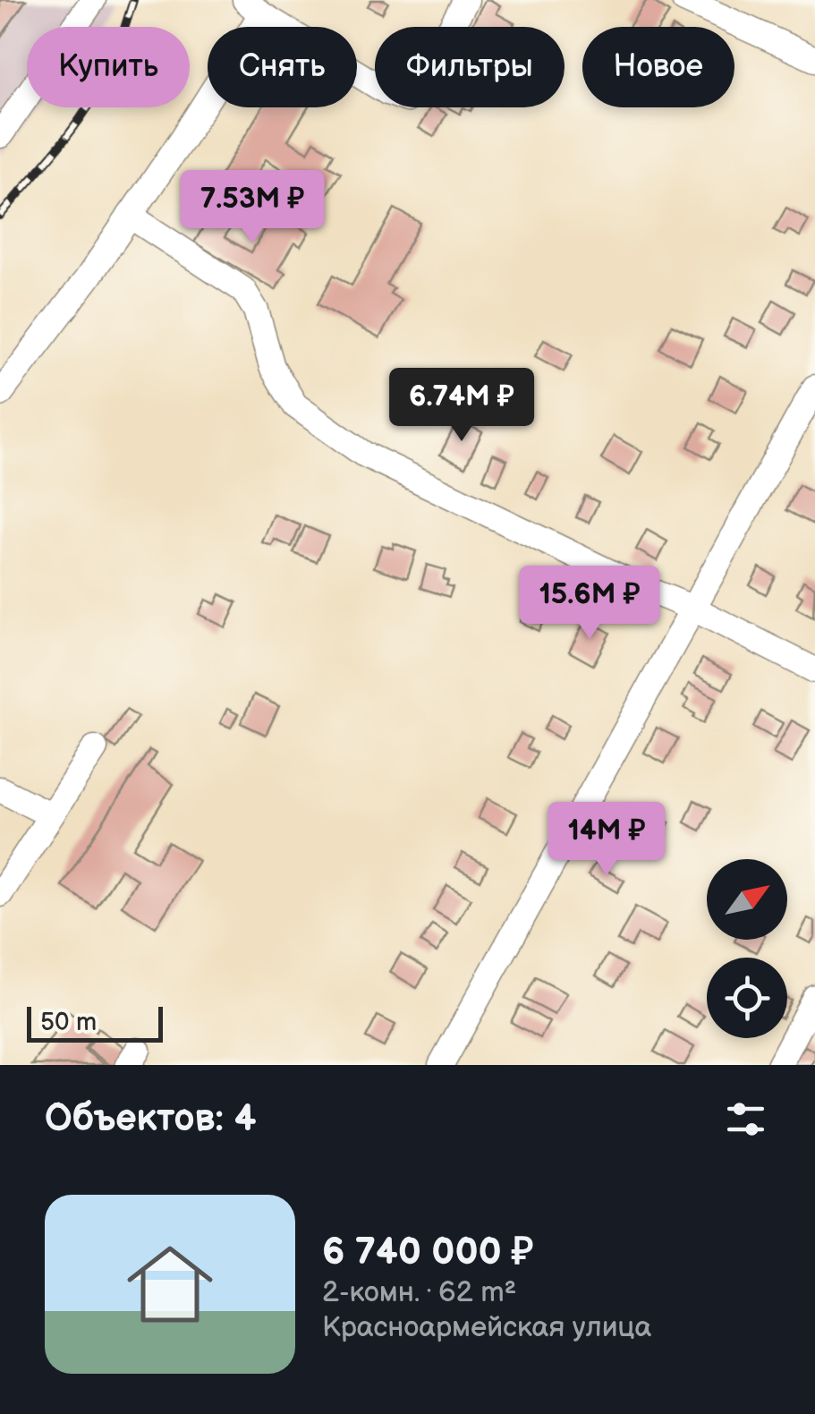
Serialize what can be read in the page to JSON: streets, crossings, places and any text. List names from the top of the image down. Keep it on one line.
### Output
{"scale_bar":"50 m","north":"top right","page":{"chip":["Купить","Снять","Фильтры","Новое"],"price":["7.53M ₽","6.74M ₽","15.6M ₽","14M ₽"],"scale":"50 m","heading":"Объектов: 4","list":[{"name":"6 740 000 ₽","note":"2-комн. · 62 m² · Красноармейская улица"}]}}
